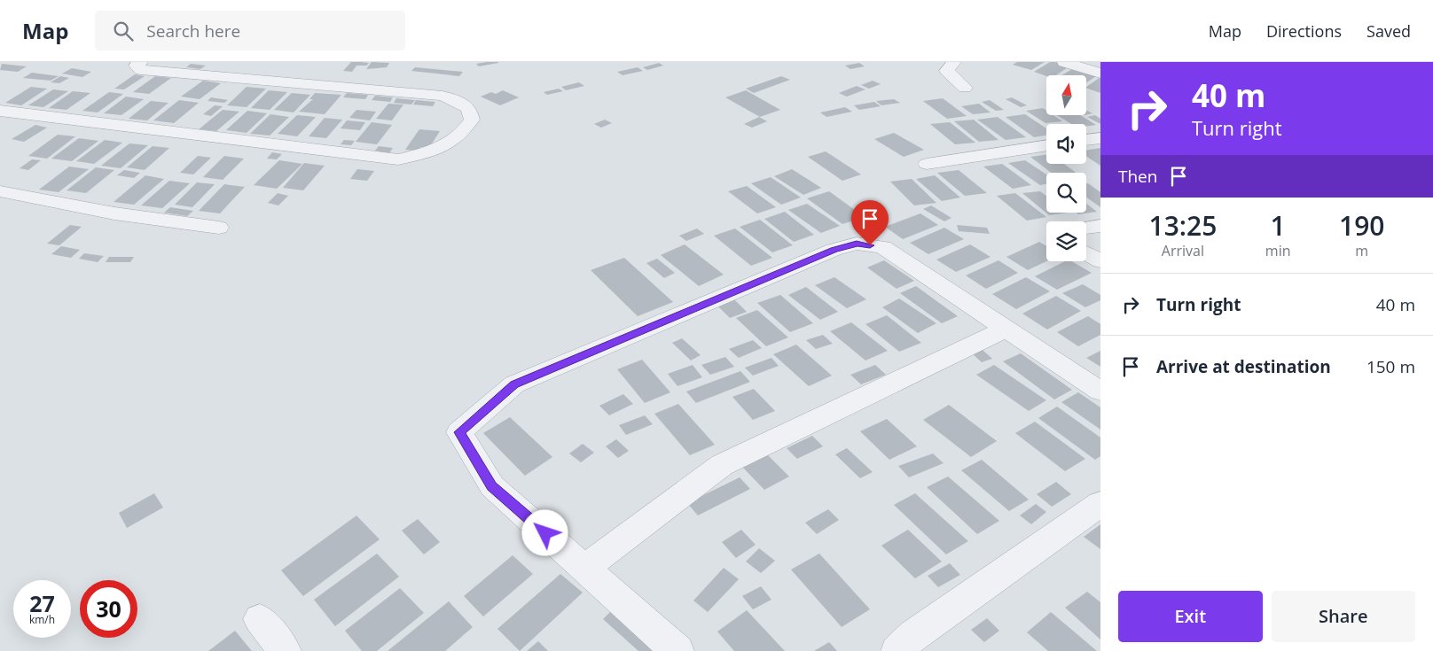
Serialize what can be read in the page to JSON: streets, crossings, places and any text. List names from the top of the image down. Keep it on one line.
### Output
{"north":"top","page":{"header":"Map","search":"Search here","nav":["Map","Directions","Saved"],"turn":["40 m","Turn right"],"then":"Then","eta":["13:25","Arrival","1","min","190","m"],"list":[{"name":"Turn right","value":"40 m"},{"name":"Arrive at destination","value":"150 m"}],"speed":"27 km/h","limit":"30","buttons":["Exit","Share"]}}
